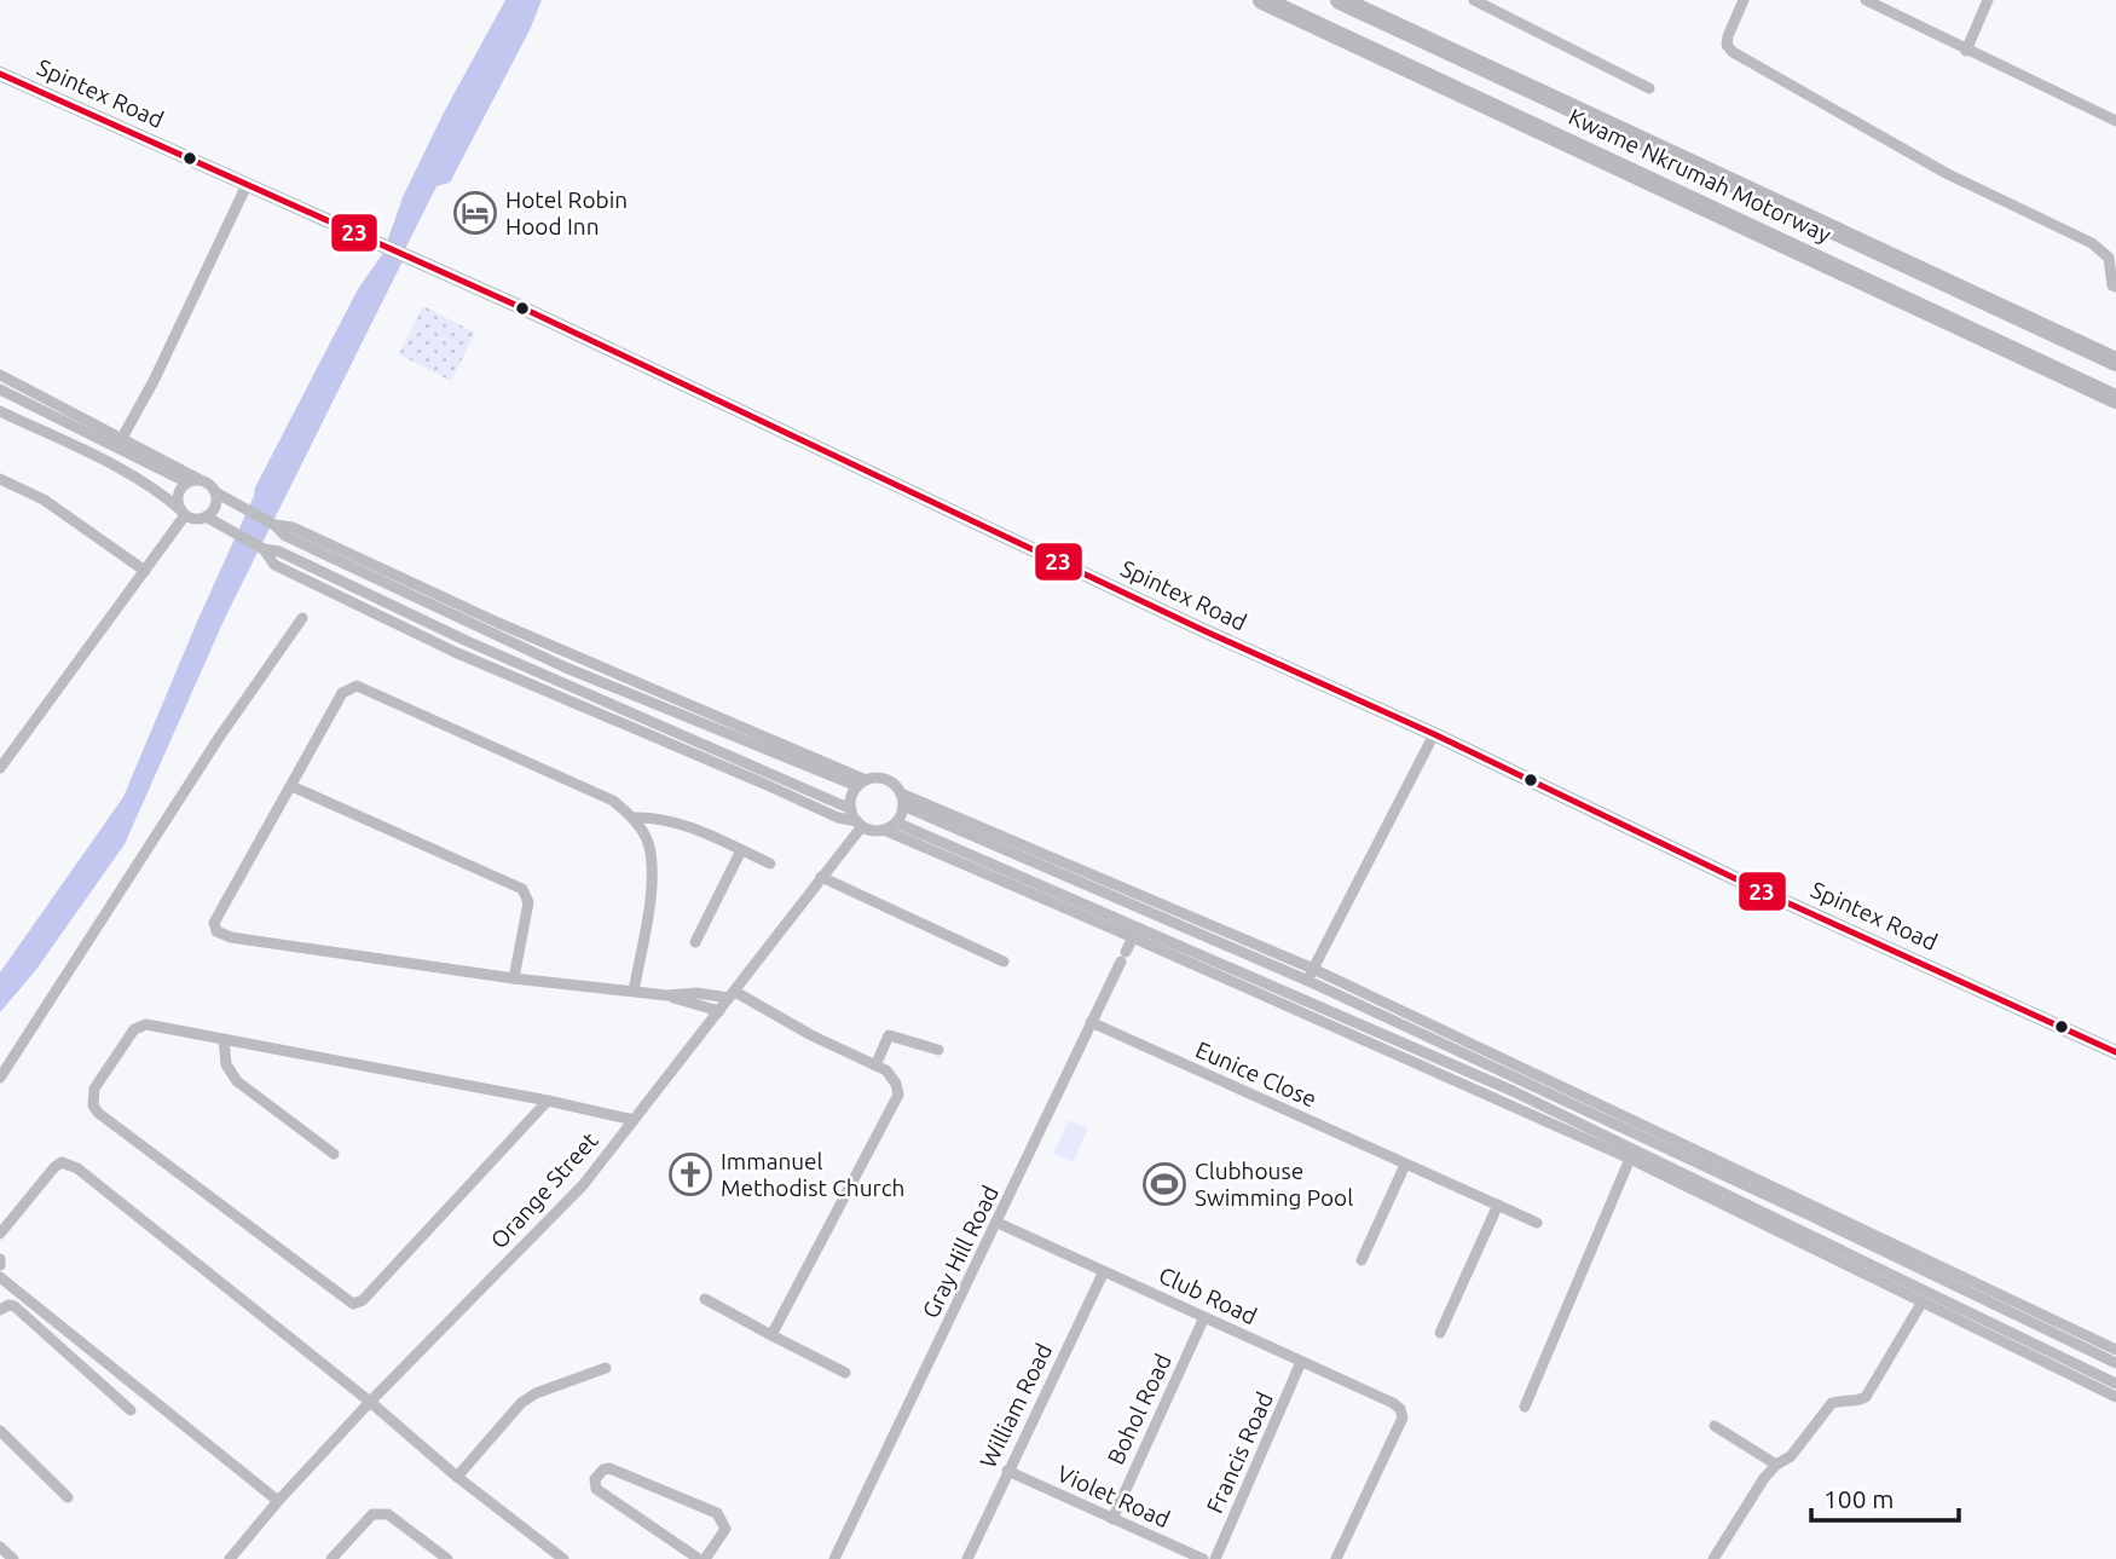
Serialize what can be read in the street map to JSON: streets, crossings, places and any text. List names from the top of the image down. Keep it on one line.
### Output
{"streets":{"highway":["Kwame Nkrumah Motorway"],"main road":["Spintex Road"],"street":["Eunice Close","Orange Street","Gray Hill Road","Club Road","William Road","Bohol Road","Francis Road","Violet Road"]},"crossings":[["Eunice Close","Gray Hill Road"],["Gray Hill Road","Club Road"],["Club Road","William Road"],["Club Road","Bohol Road"],["Club Road","Francis Road"],["William Road","Violet Road"],["Bohol Road","Violet Road"]],"places":{"hotel":["Hotel Robin Hood Inn"],"church":["Immanuel Methodist Church"],"sports":["Clubhouse Swimming Pool"]},"lines":["transit line 23"],"scale_bar":"100 m"}
